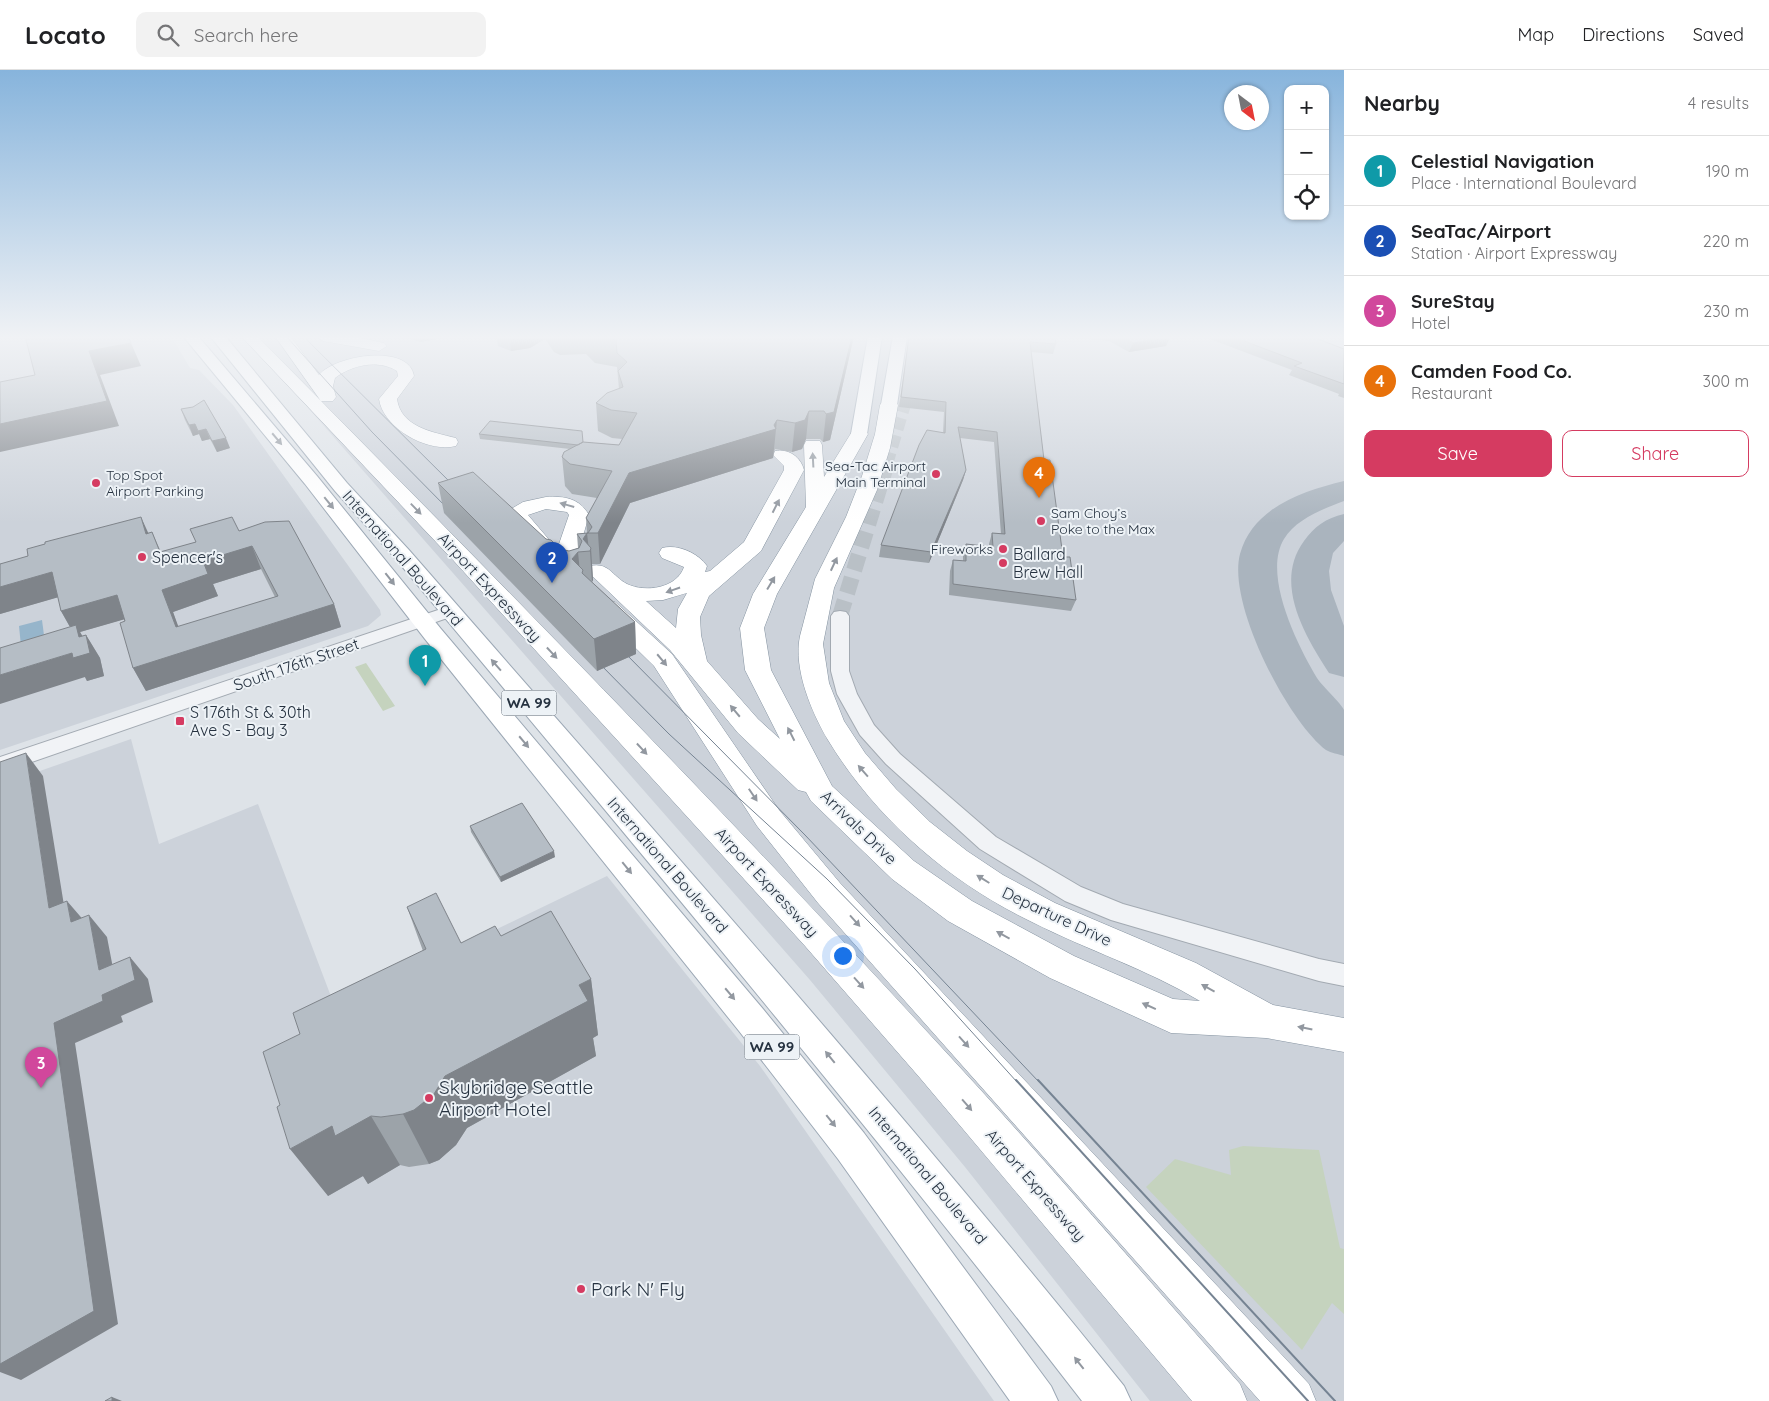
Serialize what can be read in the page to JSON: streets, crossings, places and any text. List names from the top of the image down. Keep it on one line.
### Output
{"streets":{"highway":["Airport Expressway","Arrivals Drive","Departure Drive"],"main road":["International Boulevard","WA 99"],"street":["South 176th Street"]},"crossings":[["International Boulevard","South 176th Street"],["Arrivals Drive","Departure Drive"]],"one_way":["Arrivals Drive"],"places":{"other":["Sea-Tac Airport Main Terminal","Top Spot Airport Parking","Sam Choy’s Poke to the Max","Fireworks","Spencer's","Ballard Brew Hall","Skybridge Seattle Airport Hotel","Park N' Fly"],"transit":["S 176th St & 30th Ave S - Bay 3"]},"north":"bottom right","page":{"header":"Locato","search":"Search here","nav":["Map","Directions","Saved"],"heading":["Nearby","4 results"],"map_buttons":["+","−"],"list":[{"mark":"1","name":"Celestial Navigation","note":"Place · International Boulevard","value":"190 m"},{"mark":"2","name":"SeaTac/Airport","note":"Station · Airport Expressway","value":"220 m"},{"mark":"3","name":"SureStay","note":"Hotel","value":"230 m"},{"mark":"4","name":"Camden Food Co.","note":"Restaurant","value":"300 m"}],"buttons":["Save","Share"],"pins":["4","2","1","3"]}}
